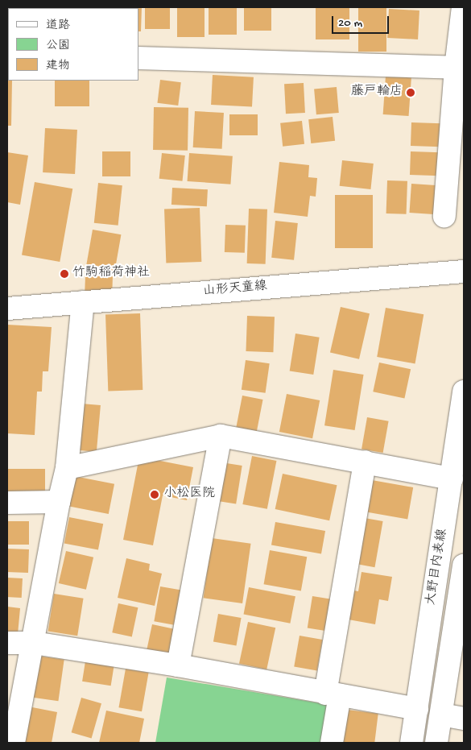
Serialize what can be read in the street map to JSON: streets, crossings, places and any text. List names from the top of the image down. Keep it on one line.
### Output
{"streets":{"main road":["山形天童線","大野目内表線"]},"places":["藤戸輪店","竹駒稲荷神社","小松医院"],"legend":["道路","公園","建物"],"scale_bar":"20 m"}
